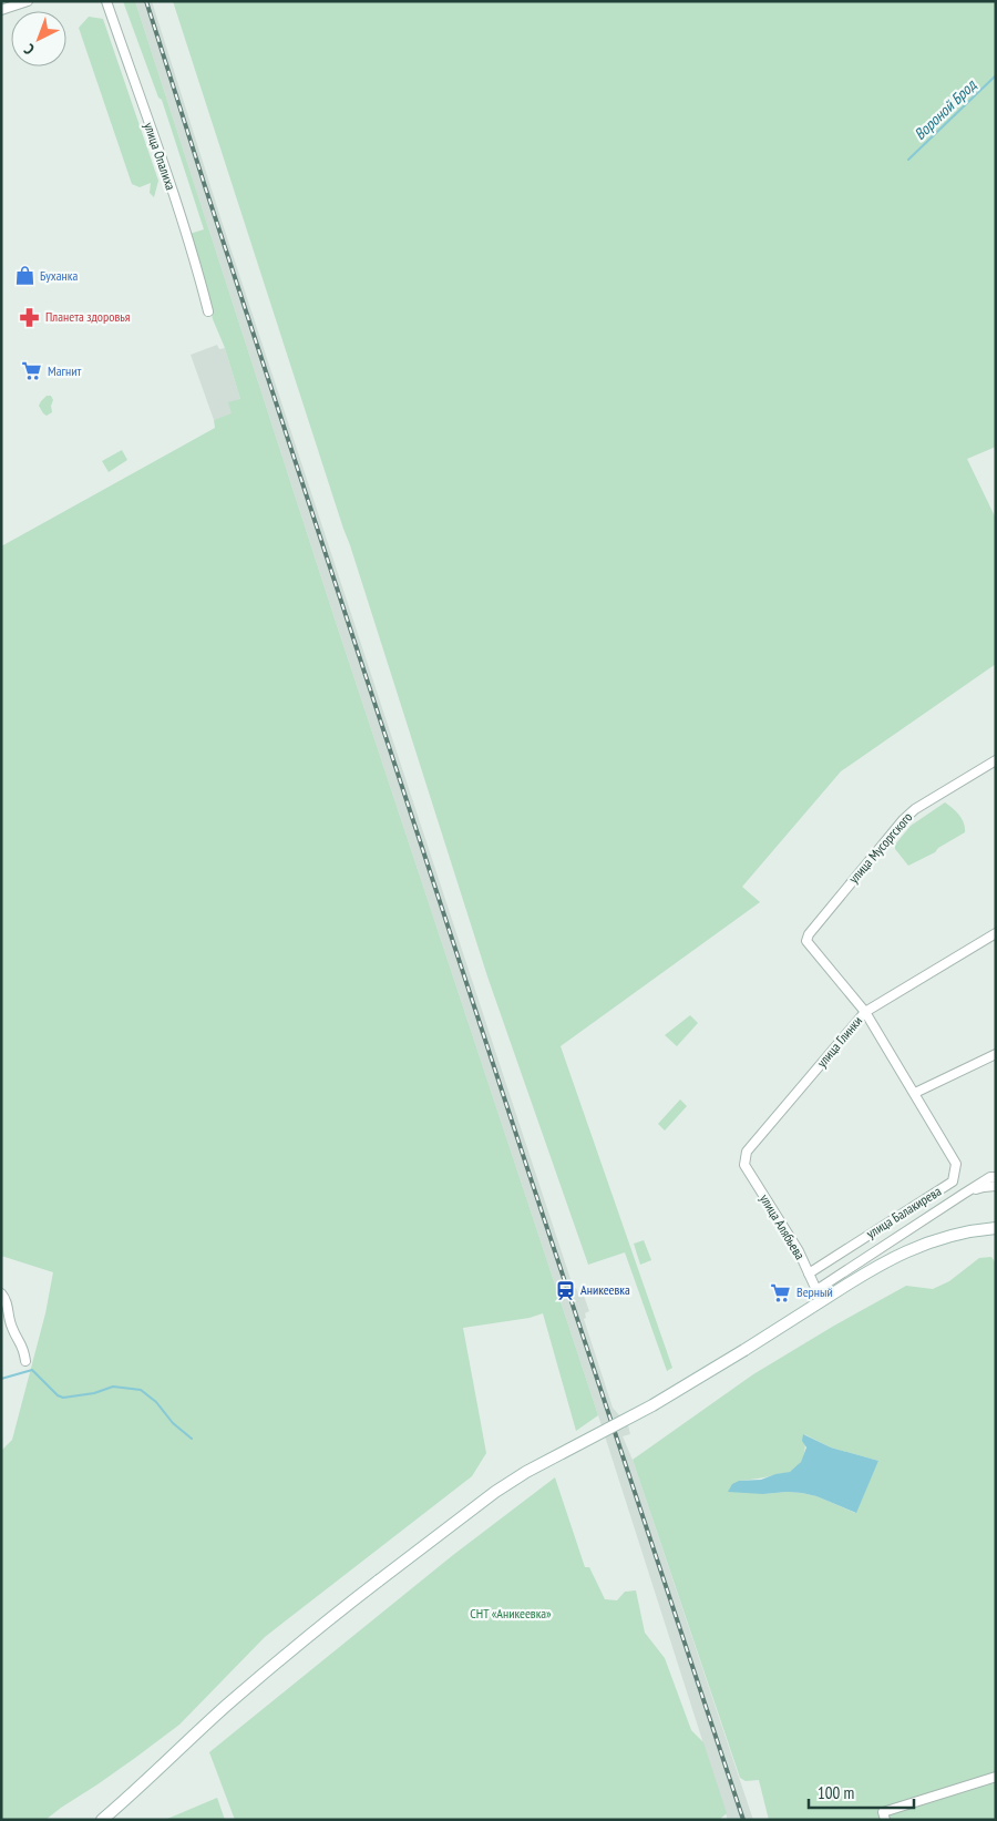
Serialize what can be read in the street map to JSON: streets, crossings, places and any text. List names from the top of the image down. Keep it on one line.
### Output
{"streets":{"street":["улица Опалиха","улица Мусоргского","улица Глинки","улица Балакирева","улица Алябьева"]},"crossings":[["улица Мусоргского","улица Балакирева"],["улица Глинки","улица Балакирева"],["улица Глинки","улица Алябьева"],["улица Балакирева","улица Алябьева"]],"water":["Вороной Брод"],"parks":["СНТ «Аникеевка»"],"places":{"shop":["Буханка"],"pharmacy":["Планета здоровья"],"supermarket":["Магнит","Верный"],"station":["Аникеевка"]},"scale_bar":"100 m","north":"bottom left"}
